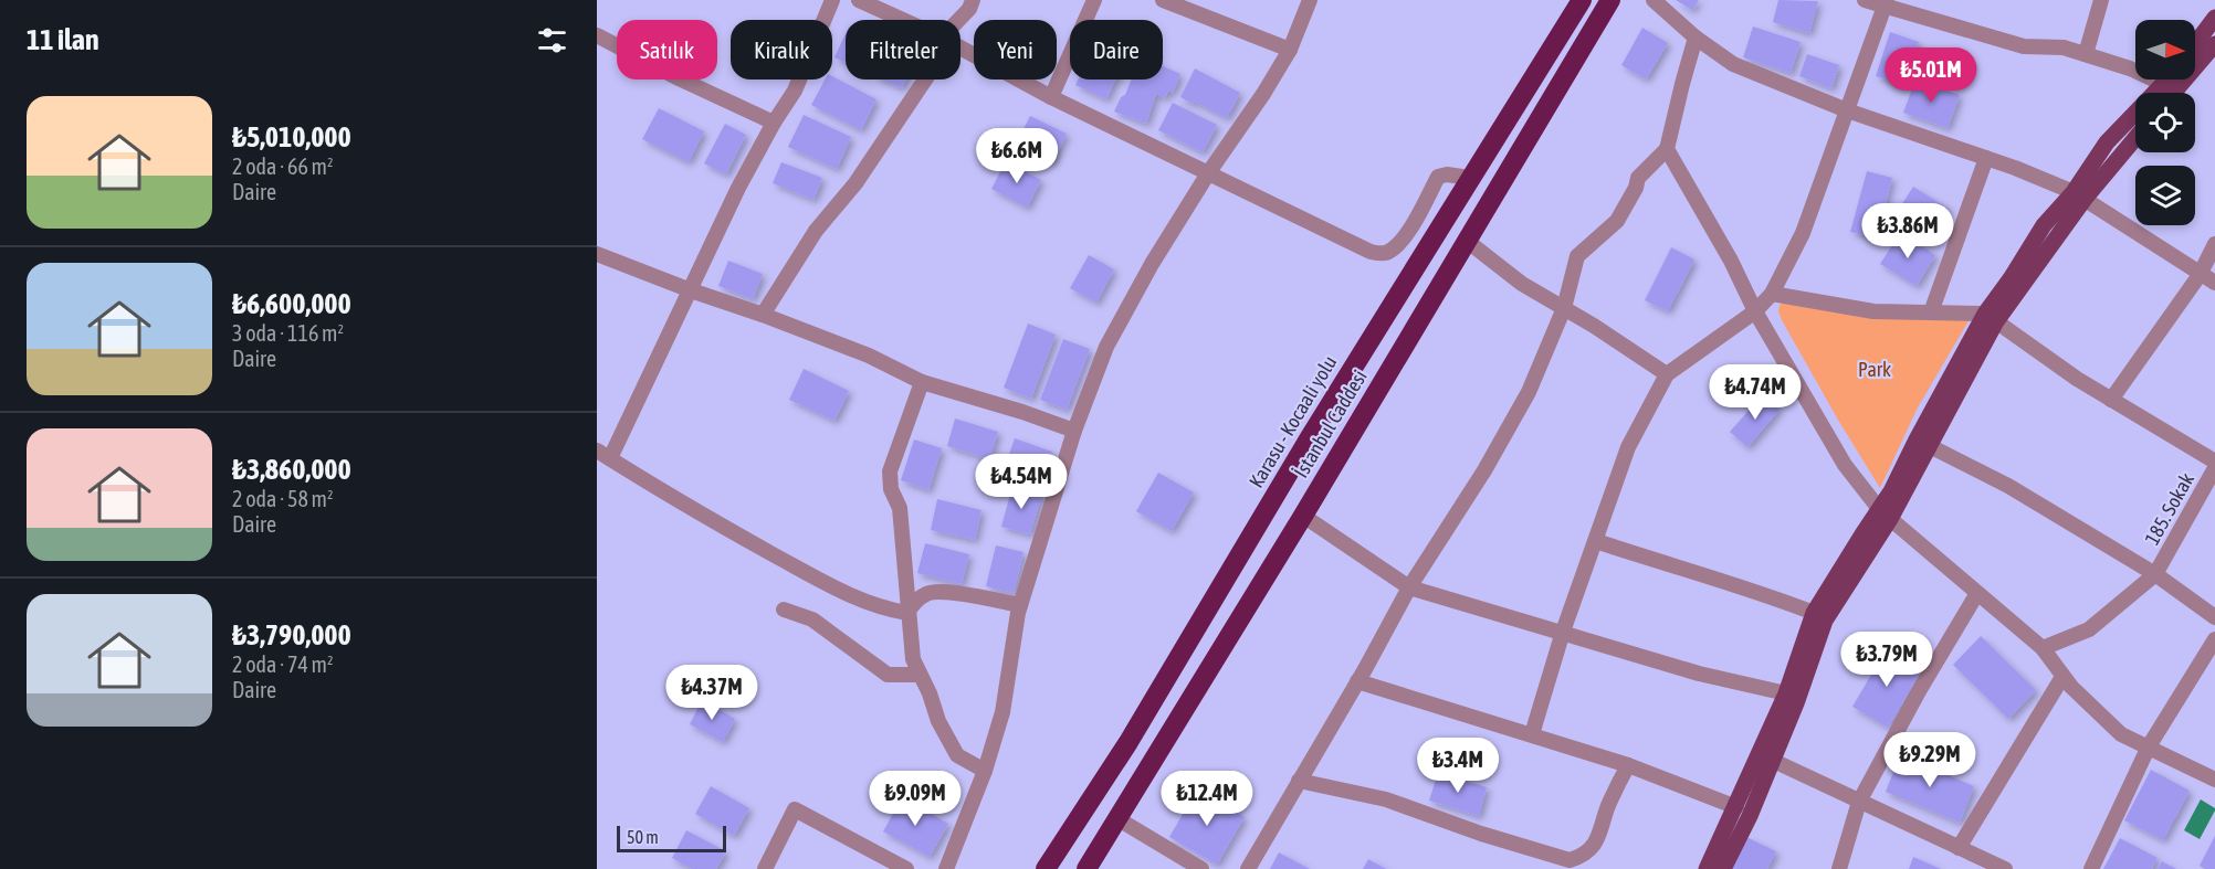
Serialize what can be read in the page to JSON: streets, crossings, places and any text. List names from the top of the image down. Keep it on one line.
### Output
{"streets":{"highway":["Karasu - Kocaali yolu","İstanbul Caddesi"],"street":["185. Sokak"]},"parks":["Park"],"scale_bar":"50 m","north":"right","page":{"heading":"11 ilan","chip":["Satılık","Kiralık","Filtreler","Yeni","Daire"],"price":["₺5.01M","₺6.6M","₺3.86M","₺4.74M","₺4.54M","₺3.79M","₺4.37M","₺9.29M","₺3.4M","₺9.09M","₺12.4M"],"list":[{"name":"₺5,010,000","note":"2 oda · 66 m² · Daire"},{"name":"₺6,600,000","note":"3 oda · 116 m² · Daire"},{"name":"₺3,860,000","note":"2 oda · 58 m² · Daire"},{"name":"₺3,790,000","note":"2 oda · 74 m² · Daire"}],"scale":"50 m"}}
